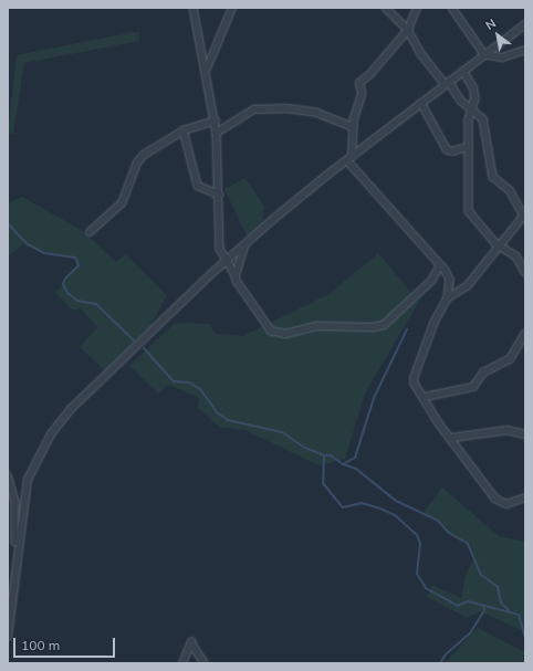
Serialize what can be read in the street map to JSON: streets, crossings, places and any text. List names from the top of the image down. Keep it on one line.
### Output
{"scale_bar":"100 m","north":"top left"}
